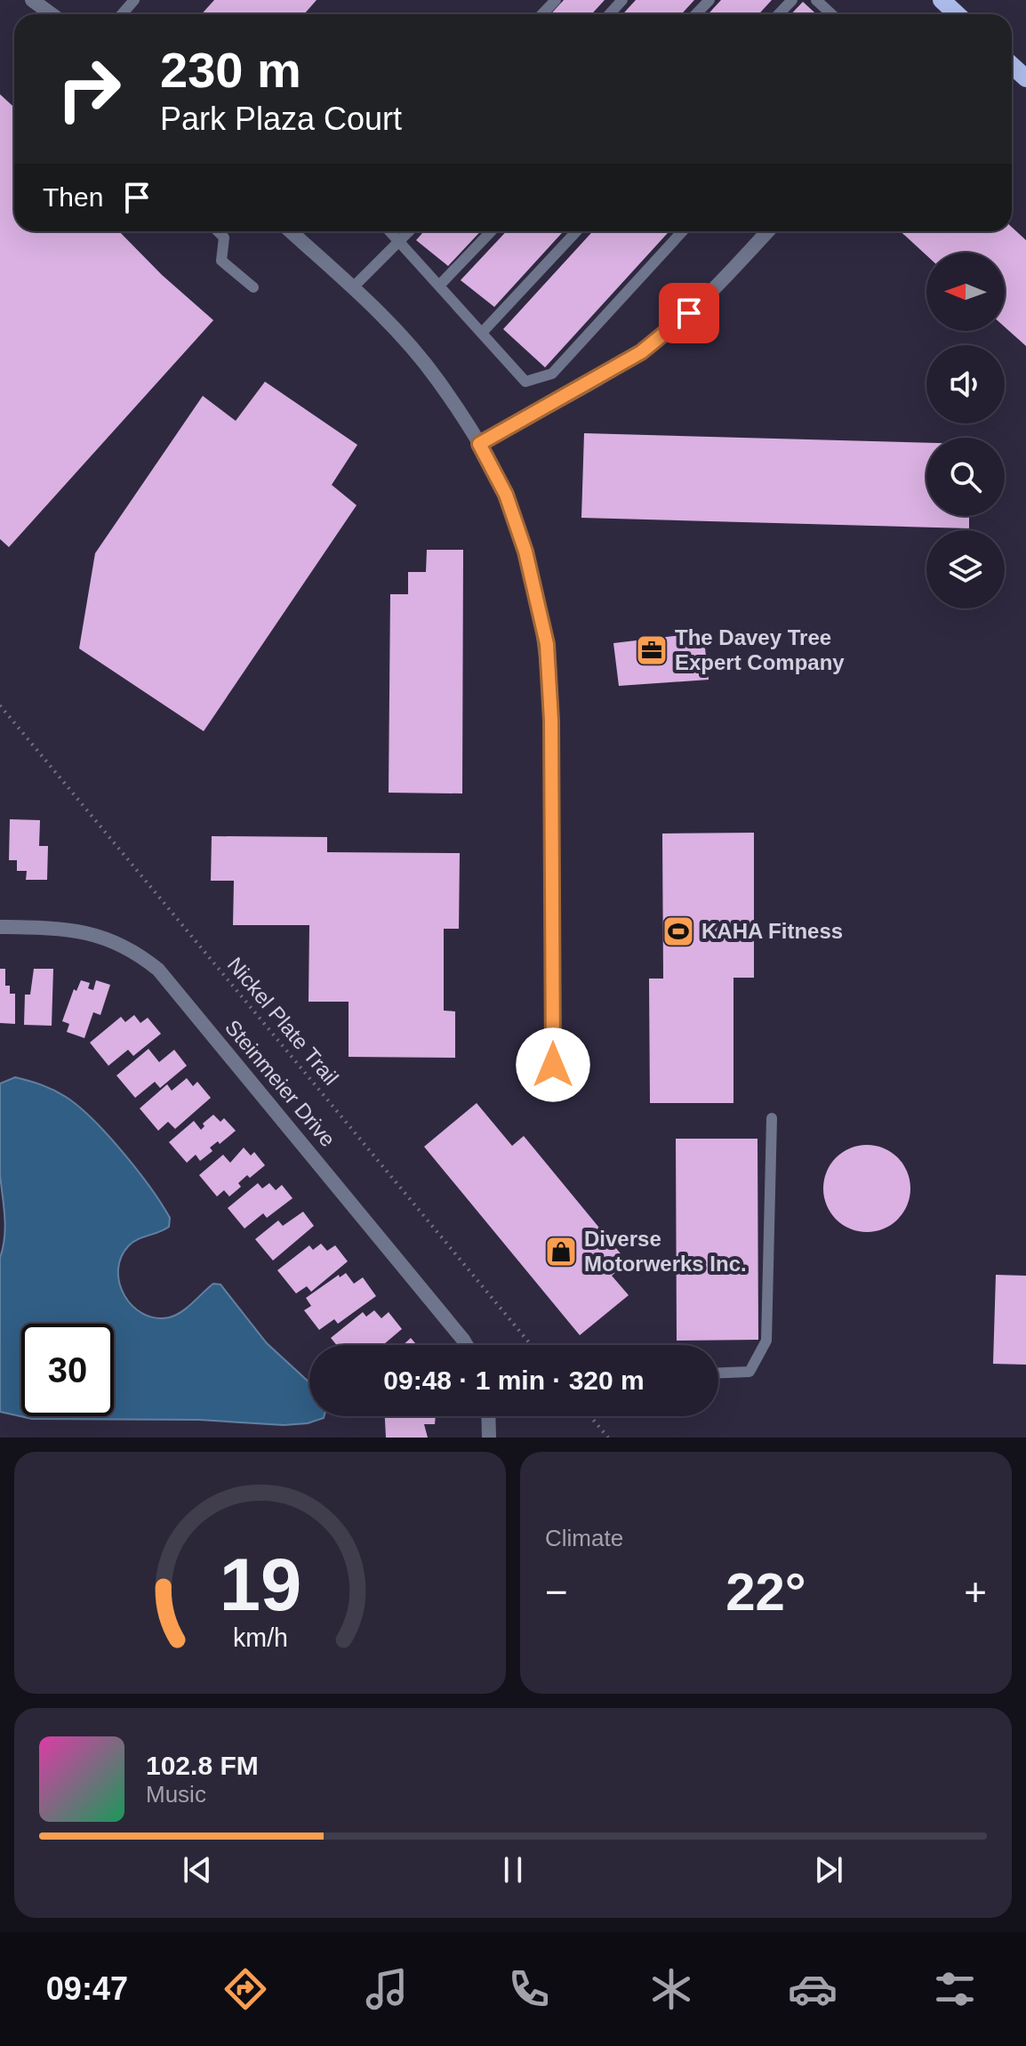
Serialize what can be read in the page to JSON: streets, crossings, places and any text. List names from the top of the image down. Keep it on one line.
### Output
{"streets":{"street":["Steinmeier Drive"],"path":["Nickel Plate Trail"]},"places":{"office":["The Davey Tree Expert Company"],"sports":["KAHA Fitness"],"shop":["Diverse Motorwerks Inc."]},"north":"left","page":{"turn":["230 m","Park Plaza Court"],"then":"Then","limit":"30","trip":"09:48 · 1 min · 320 m","tile":"Climate","heat":["−","22°","+"],"song":["102.8 FM","Music"],"tabs":"09:47","gauge":["19","km/h"]}}
